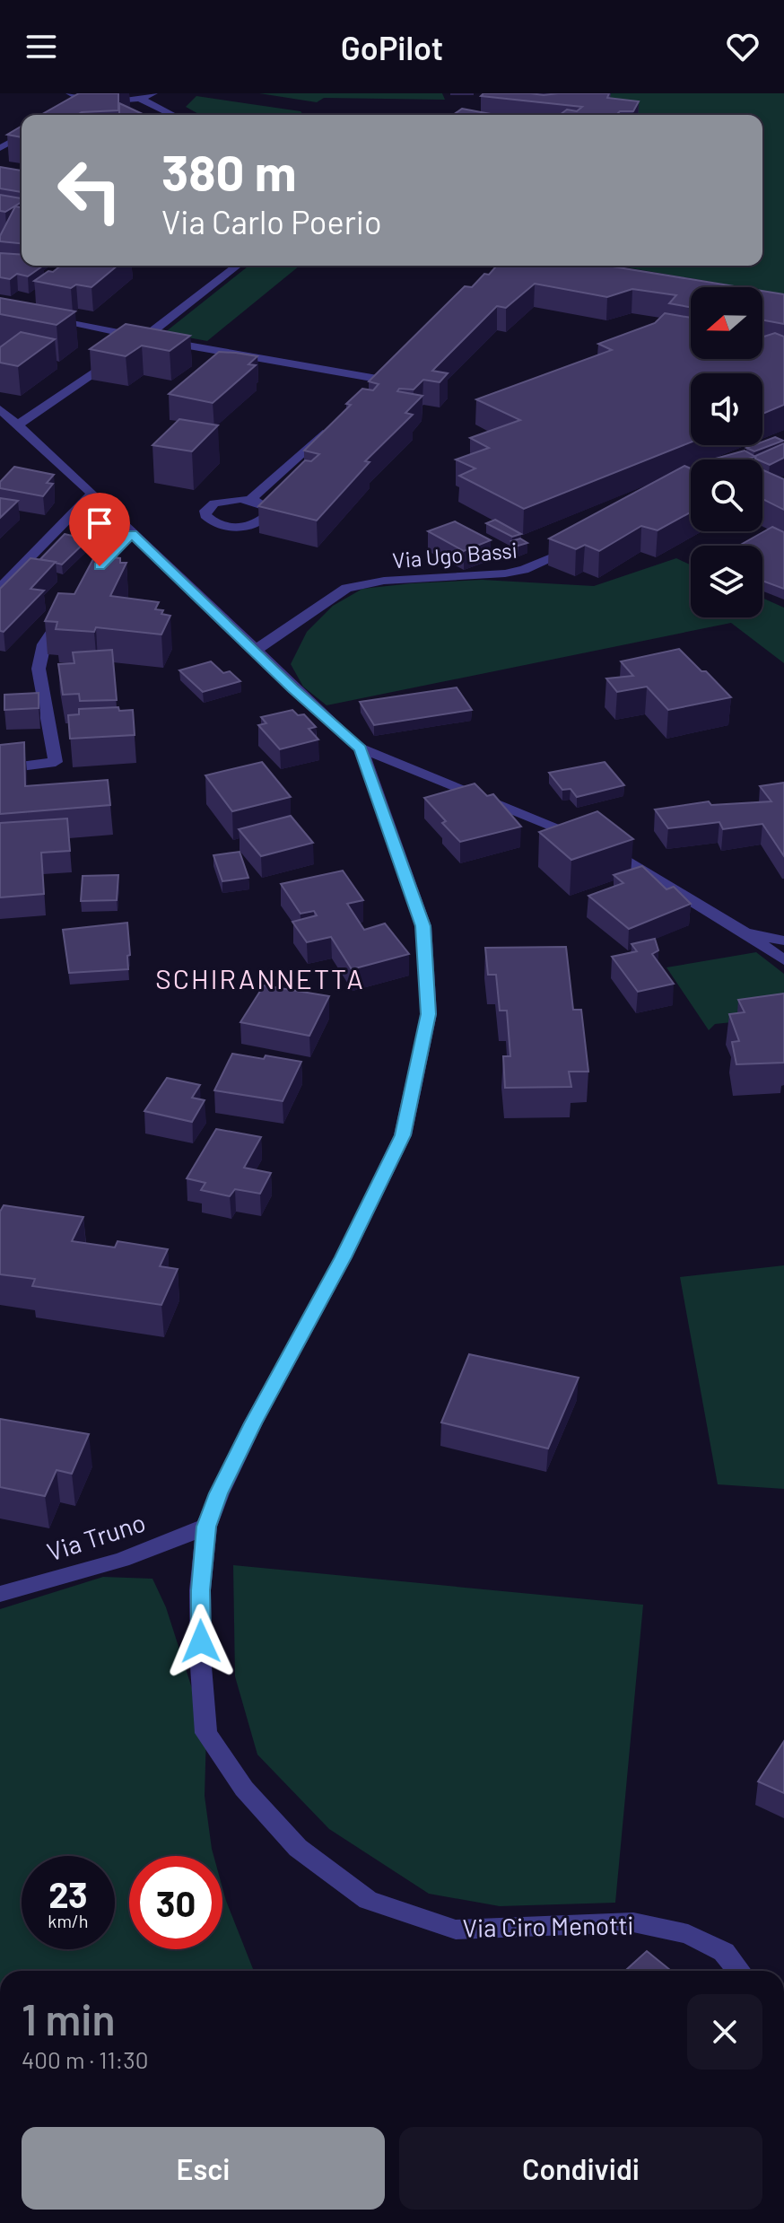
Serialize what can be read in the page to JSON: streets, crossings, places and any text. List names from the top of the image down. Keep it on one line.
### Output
{"streets":{"street":["Via Ugo Bassi","Via Truno","Via Ciro Menotti"]},"crossings":[["Via Ugo Bassi","Via Ciro Menotti"],["Via Truno","Via Ciro Menotti"]],"districts":["SCHIRANNETTA"],"north":"left","page":{"header":"GoPilot","turn":["380 m","Via Carlo Poerio"],"speed":"23 km/h","limit":"30","heading":["1 min","400 m · 11:30"],"buttons":["Esci","Condividi"]}}
